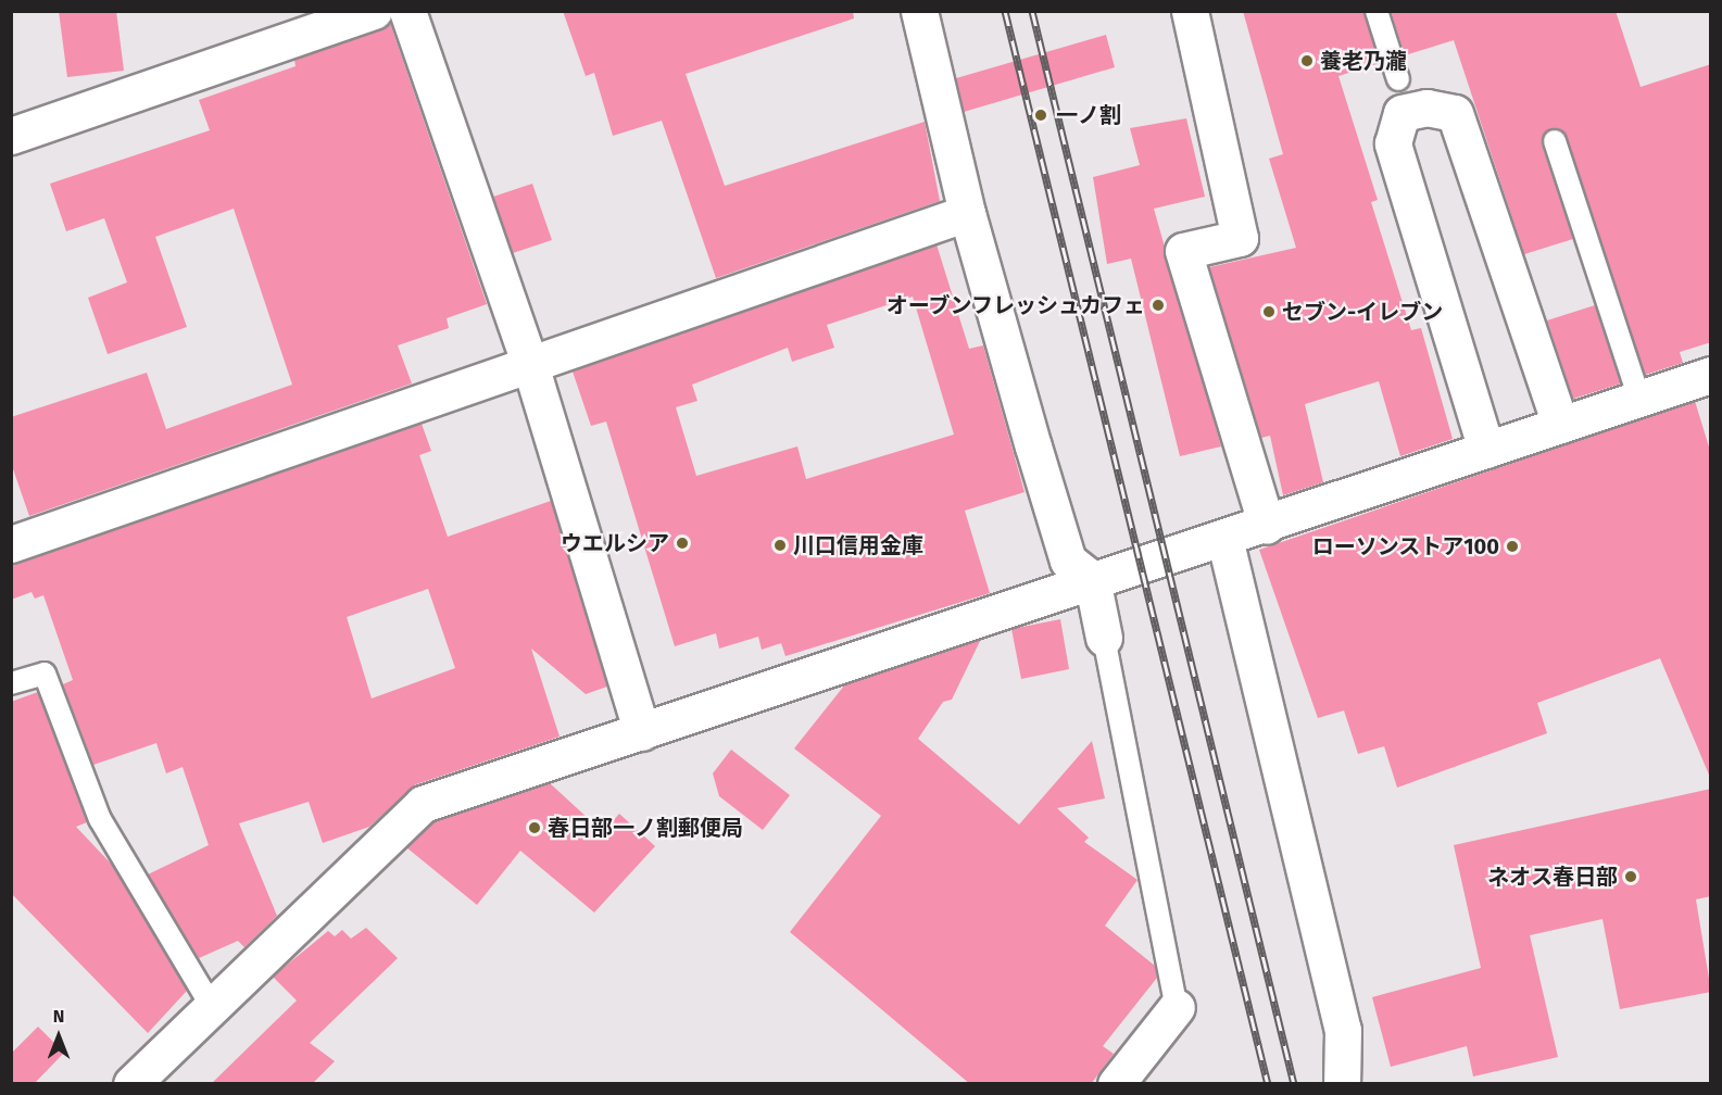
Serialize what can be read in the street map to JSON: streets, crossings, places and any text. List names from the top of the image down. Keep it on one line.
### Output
{"places":["養老乃瀧","一ノ割","オーブンフレッシュカフェ","セブン-イレブン","ウエルシア","川口信用金庫","ローソンストア100","春日部一ノ割郵便局","ネオス春日部"],"north":"top"}
